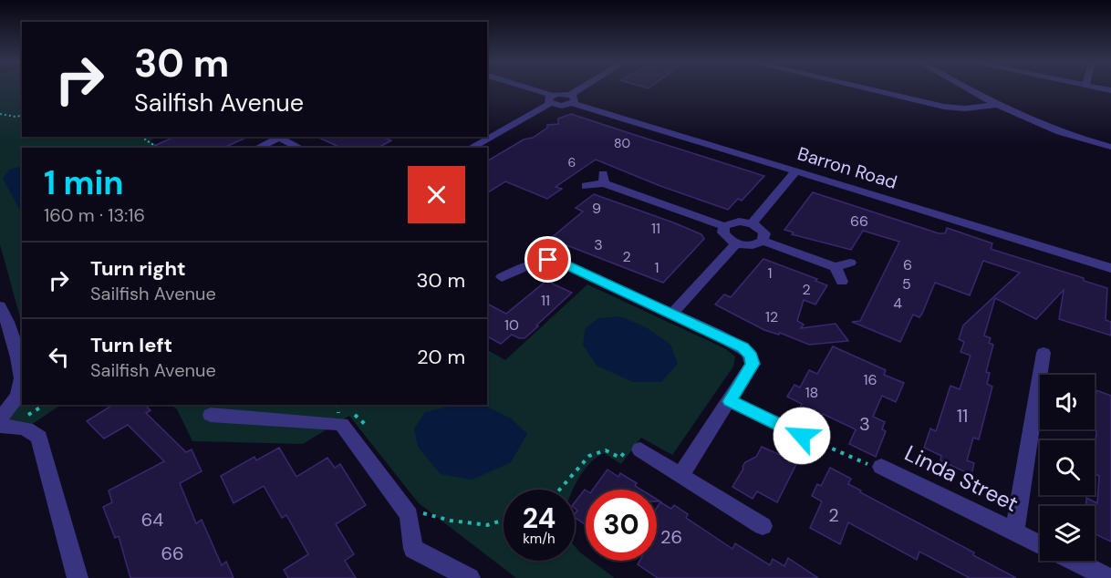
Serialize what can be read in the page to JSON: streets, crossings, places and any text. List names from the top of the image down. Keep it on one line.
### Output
{"streets":{"street":["Barron Road","Linda Street"]},"house_numbers":["80","6","9","66","11","3","2","6","1","1","5","2","11","4","12","10","16","18","11","3","2","64","26","66"],"page":{"turn":["30 m","Sailfish Avenue"],"heading":["1 min","160 m · 13:16"],"list":[{"name":"Turn right","note":"Sailfish Avenue","value":"30 m"},{"name":"Turn left","note":"Sailfish Avenue","value":"20 m"}],"speed":"24 km/h","limit":"30"}}
